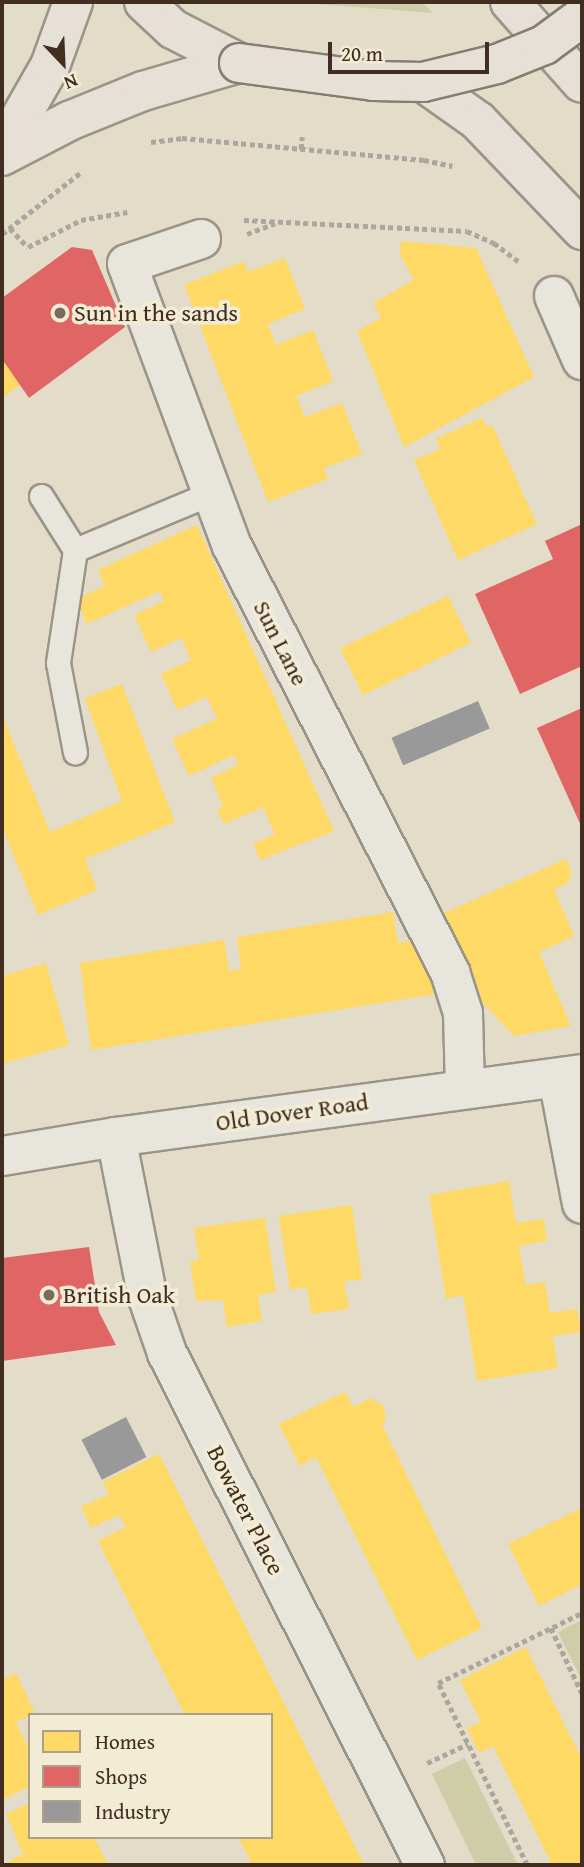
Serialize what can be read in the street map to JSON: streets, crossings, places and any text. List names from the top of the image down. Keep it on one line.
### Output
{"streets":{"street":["Sun Lane","Old Dover Road","Bowater Place"]},"crossings":[["Sun Lane","Old Dover Road"],["Old Dover Road","Bowater Place"]],"places":["Sun in the sands","British Oak"],"legend":["Homes","Shops","Industry"],"scale_bar":"20 m","north":"bottom right"}
